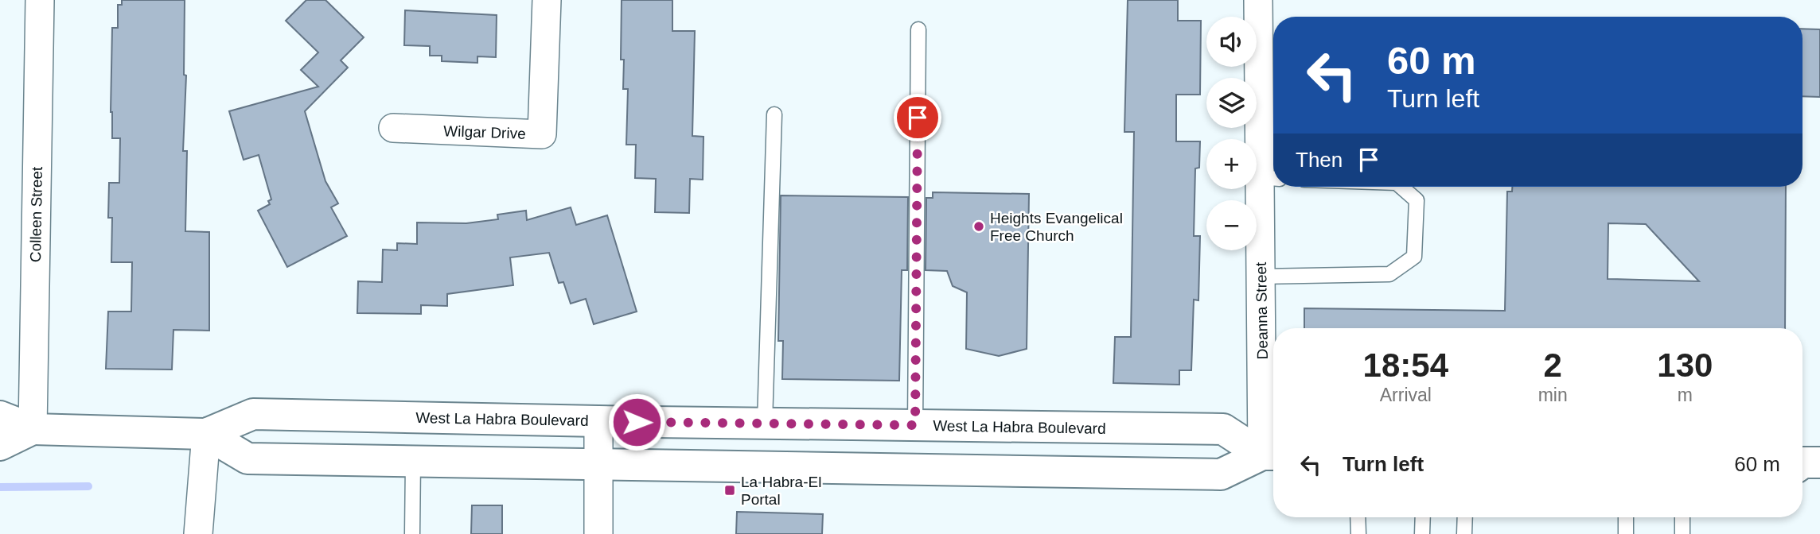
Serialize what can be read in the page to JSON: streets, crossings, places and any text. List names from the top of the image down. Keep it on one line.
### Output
{"streets":{"main road":["West La Habra Boulevard"],"street":["Wilgar Drive","Colleen Street","Deanna Street"]},"crossings":[["Colleen Street","West La Habra Boulevard"],["Deanna Street","West La Habra Boulevard"]],"places":{"other":["Heights Evangelical Free Church"],"transit":["La Habra-El Portal"]},"page":{"map_buttons":["+","−"],"turn":["60 m","Turn left"],"then":"Then","eta":["18:54","Arrival","2","min","130","m"],"list":[{"name":"Turn left","value":"60 m"}]}}
